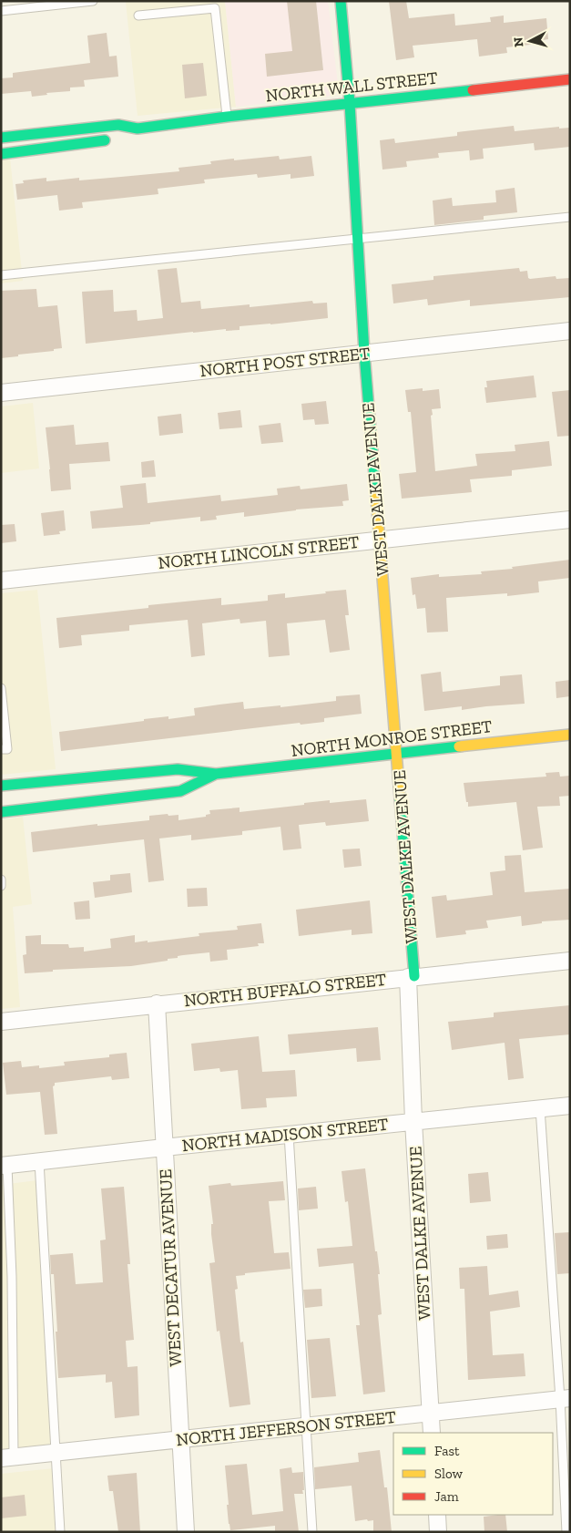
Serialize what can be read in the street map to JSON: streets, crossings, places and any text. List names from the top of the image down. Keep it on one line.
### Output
{"streets":{"street":["NORTH WALL STREET","NORTH POST STREET","WEST DALKE AVENUE","NORTH LINCOLN STREET","NORTH MONROE STREET","NORTH BUFFALO STREET","NORTH MADISON STREET","WEST DECATUR AVENUE","NORTH JEFFERSON STREET"]},"crossings":[["NORTH WALL STREET","WEST DALKE AVENUE"],["NORTH POST STREET","WEST DALKE AVENUE"],["WEST DALKE AVENUE","NORTH LINCOLN STREET"],["WEST DALKE AVENUE","NORTH MONROE STREET"],["WEST DALKE AVENUE","NORTH BUFFALO STREET"],["WEST DALKE AVENUE","NORTH MADISON STREET"],["WEST DALKE AVENUE","NORTH JEFFERSON STREET"],["NORTH BUFFALO STREET","WEST DECATUR AVENUE"],["NORTH MADISON STREET","WEST DECATUR AVENUE"],["WEST DECATUR AVENUE","NORTH JEFFERSON STREET"]],"legend":["Fast","Slow","Jam"],"north":"left"}
